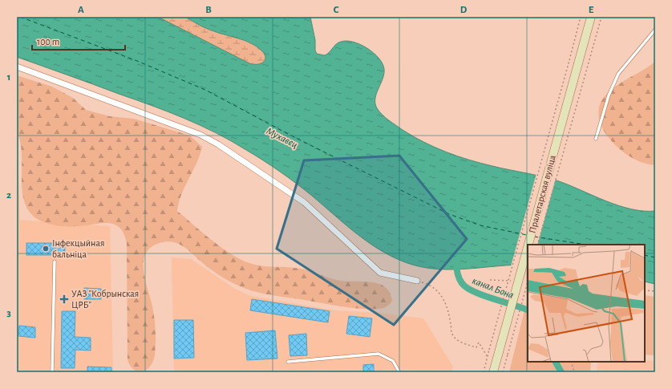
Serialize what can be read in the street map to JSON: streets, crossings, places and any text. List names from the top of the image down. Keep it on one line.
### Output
{"streets":{"main road":["Пралетарская вуліца"]},"water":["Мухавец","канал Бона"],"places":{"other":["Інфекцыйная бальніца"],"health":["УАЗ \"Кобрынская ЦРБ\""]},"scale_bar":"100 m","grid":{"columns":["A","B","C","D","E"],"rows":["1","2","3"]}}
